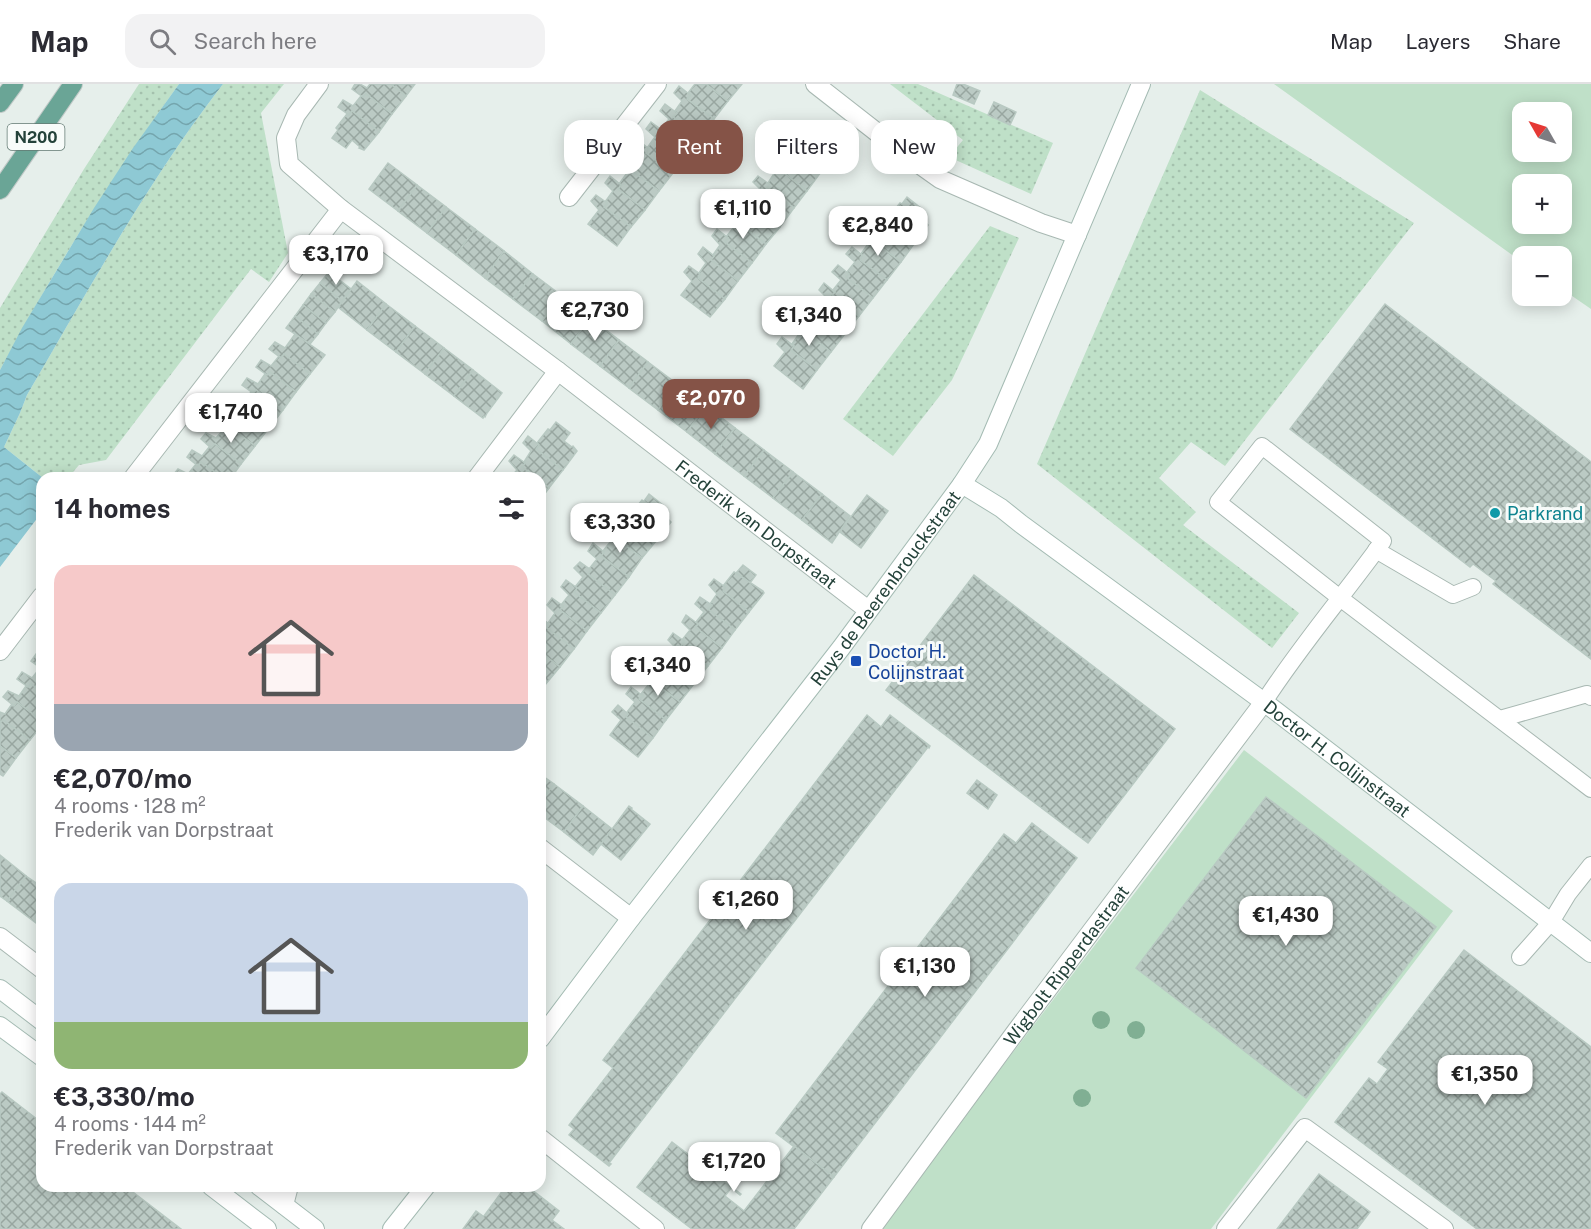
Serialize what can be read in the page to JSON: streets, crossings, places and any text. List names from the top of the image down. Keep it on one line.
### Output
{"streets":{"main road":["N200"],"street":["Frederik van Dorpstraat","Ruys de Beerenbrouckstraat","Doctor H. Colijnstraat","Wigbolt Ripperdastraat"]},"crossings":[["Frederik van Dorpstraat","Ruys de Beerenbrouckstraat"],["Ruys de Beerenbrouckstraat","Doctor H. Colijnstraat"],["Doctor H. Colijnstraat","Wigbolt Ripperdastraat"]],"places":{"other":["Parkrand"],"transit":["Doctor H. Colijnstraat"]},"north":"top left","page":{"header":"Map","search":"Search here","nav":["Map","Layers","Share"],"map_buttons":["+","−"],"chip":["Buy","Rent","Filters","New"],"price":["€1,110","€2,840","€3,170","€2,730","€1,340","€2,070","€1,740","€3,330","€1,340","€1,260","€1,430","€1,130","€1,350","€1,720"],"heading":"14 homes","list":[{"name":"€2,070/mo","note":"4 rooms · 128 m² · Frederik van Dorpstraat"},{"name":"€3,330/mo","note":"4 rooms · 144 m² · Frederik van Dorpstraat"}]}}
